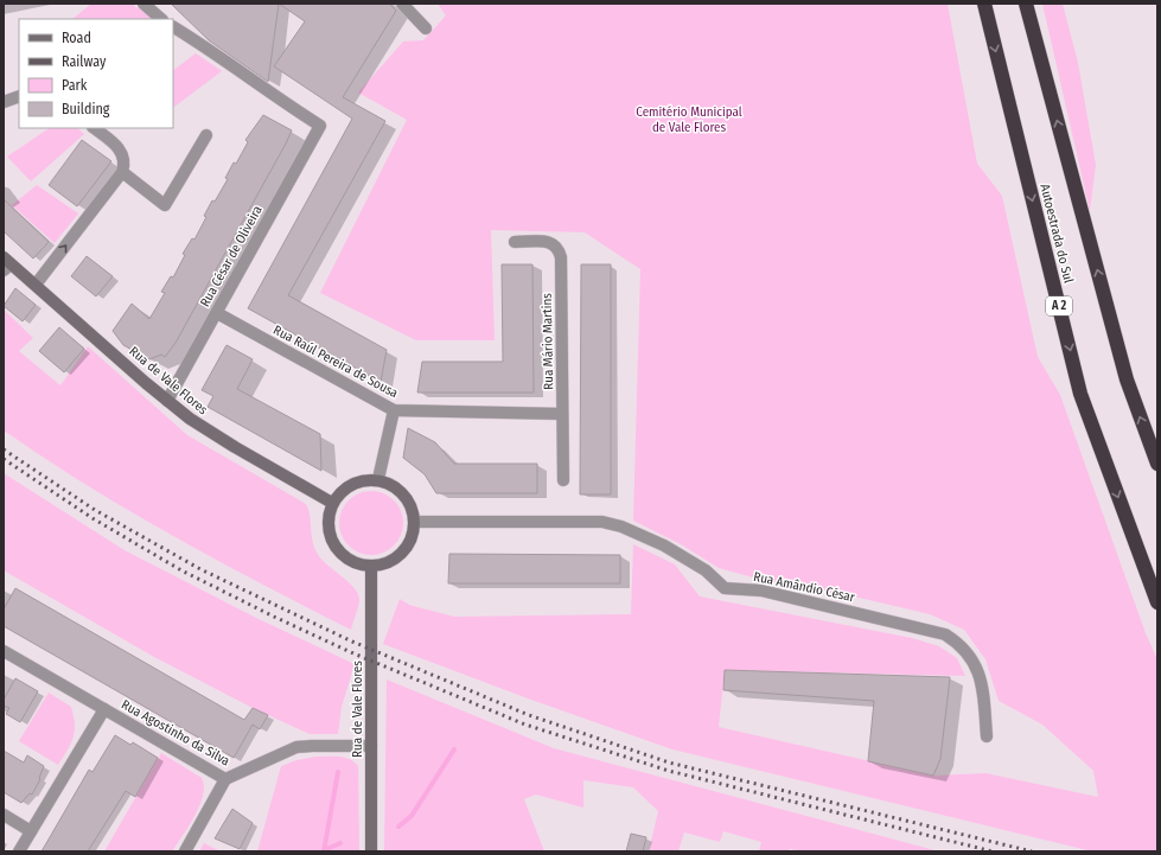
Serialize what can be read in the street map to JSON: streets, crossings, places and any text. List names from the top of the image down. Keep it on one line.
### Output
{"streets":{"highway":["Autoestrada do Sul","A 2"],"street":["Rua César de Oliveira","Rua Mário Martins","Rua Raúl Pereira de Sousa","Rua de Vale Flores","Rua Amândio César","Rua Agostinho da Silva"]},"crossings":[["Rua César de Oliveira","Rua Raúl Pereira de Sousa"],["Rua César de Oliveira","Rua de Vale Flores"],["Rua Mário Martins","Rua Raúl Pereira de Sousa"],["Rua de Vale Flores","Rua Amândio César"],["Rua de Vale Flores","Rua Agostinho da Silva"]],"parks":["Cemitério Municipal de Vale Flores"],"legend":["Road","Railway","Park","Building"]}
